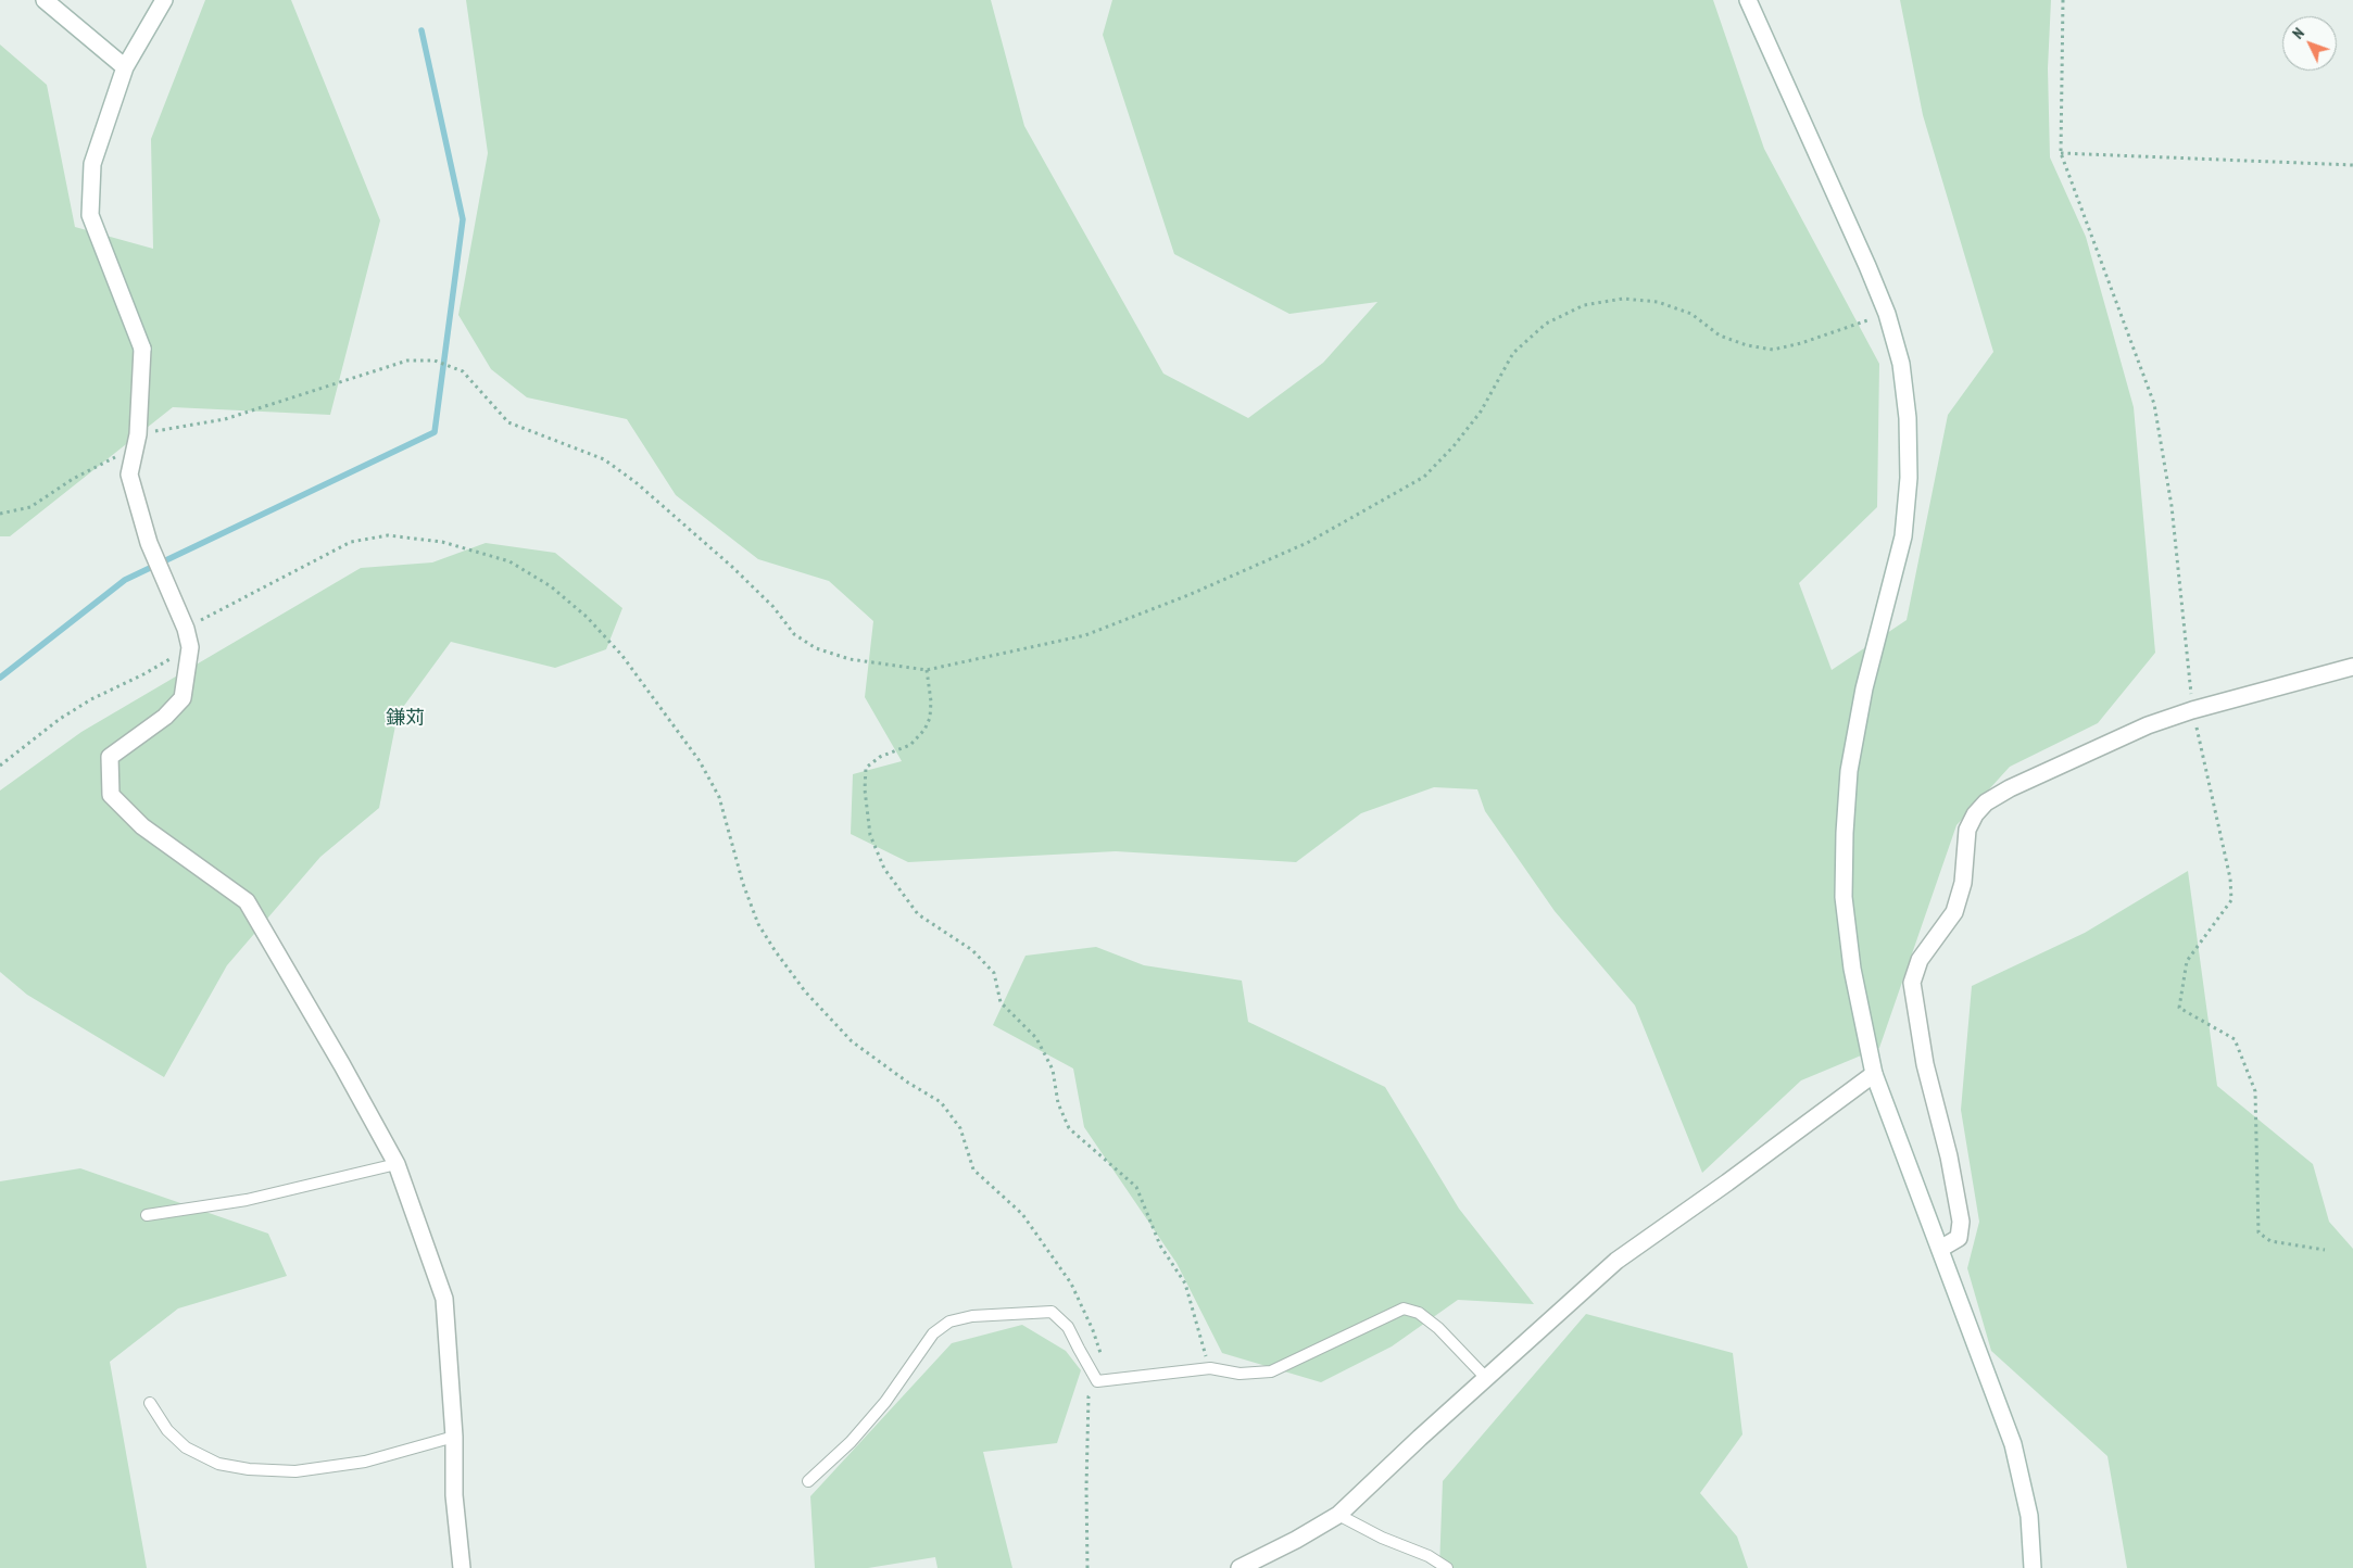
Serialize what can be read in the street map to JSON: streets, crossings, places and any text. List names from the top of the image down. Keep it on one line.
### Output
{"districts":["鎌苅"],"north":"top left"}
